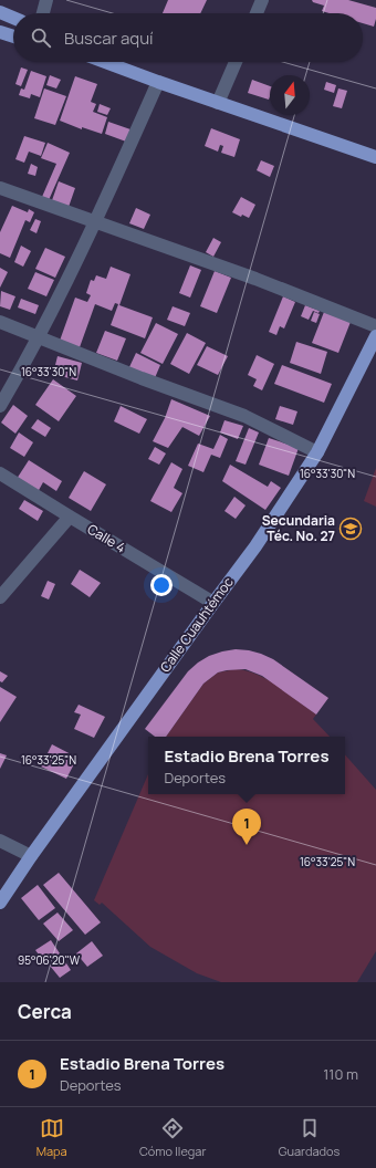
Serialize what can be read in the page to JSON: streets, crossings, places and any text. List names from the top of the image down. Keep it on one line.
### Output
{"streets":{"main road":["Calle Cuauhtémoc"],"street":["Calle 4"]},"crossings":[["Calle 4","Calle Cuauhtémoc"]],"places":{"school or university":["Secundaria Téc. No. 27"]},"north":"top","page":{"search":"Buscar aquí","popup":["Estadio Brena Torres","Deportes"],"pins":"1","heading":"Cerca","list":[{"mark":"1","name":"Estadio Brena Torres","note":"Deportes","value":"110 m"}],"nav":["Mapa","Cómo llegar","Guardados"]},"coordinates":["16°33'30\"N","16°33'25\"N","95°06'20\"W"]}
